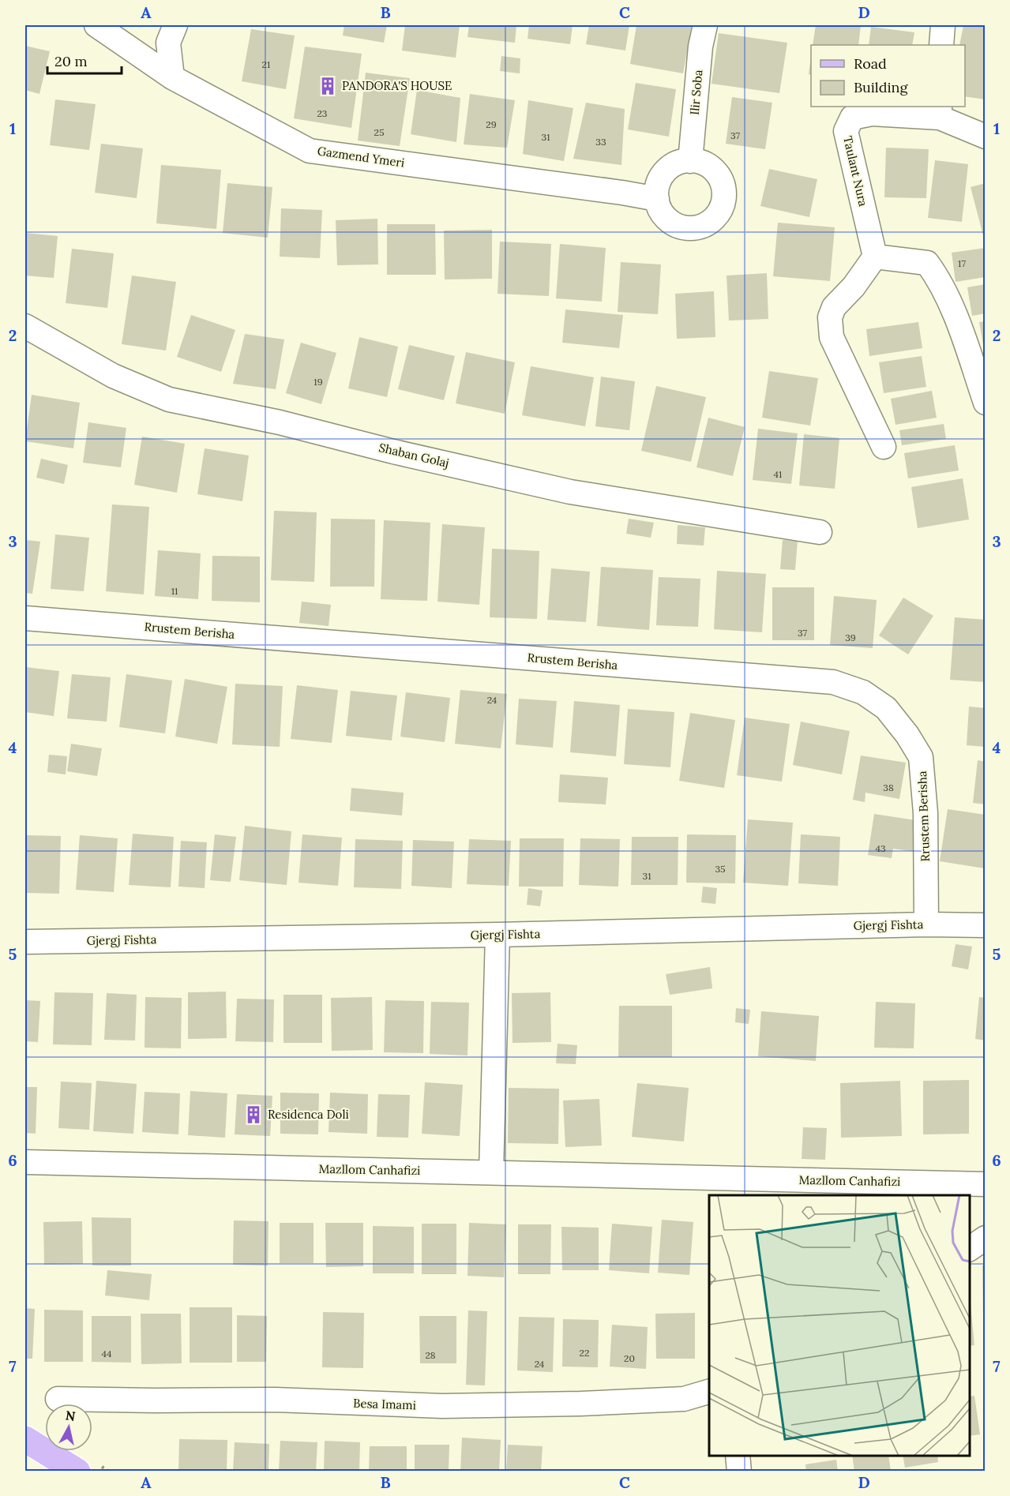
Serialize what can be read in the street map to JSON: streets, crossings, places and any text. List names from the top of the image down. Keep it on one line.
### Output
{"streets":{"street":["Ilir Soba","Gazmend Ymeri","Taulant Nura","Shaban Golaj","Rrustem Berisha","Gjergj Fishta","Mazllom Canhafizi","Besa Imami"]},"crossings":[["Ilir Soba","Gazmend Ymeri"],["Rrustem Berisha","Gjergj Fishta"]],"places":{"building":["PANDORA'S HOUSE","Residenca Doli"]},"house_numbers":["21","23","29","25","37","31","33","17","19","41","11","37","39","24","38","43","35","31","22","44","28","20","24"],"legend":["Road","Building"],"scale_bar":"20 m","north":"top","grid":{"columns":["A","B","C","D"],"rows":["1","2","3","4","5","6","7"]}}
